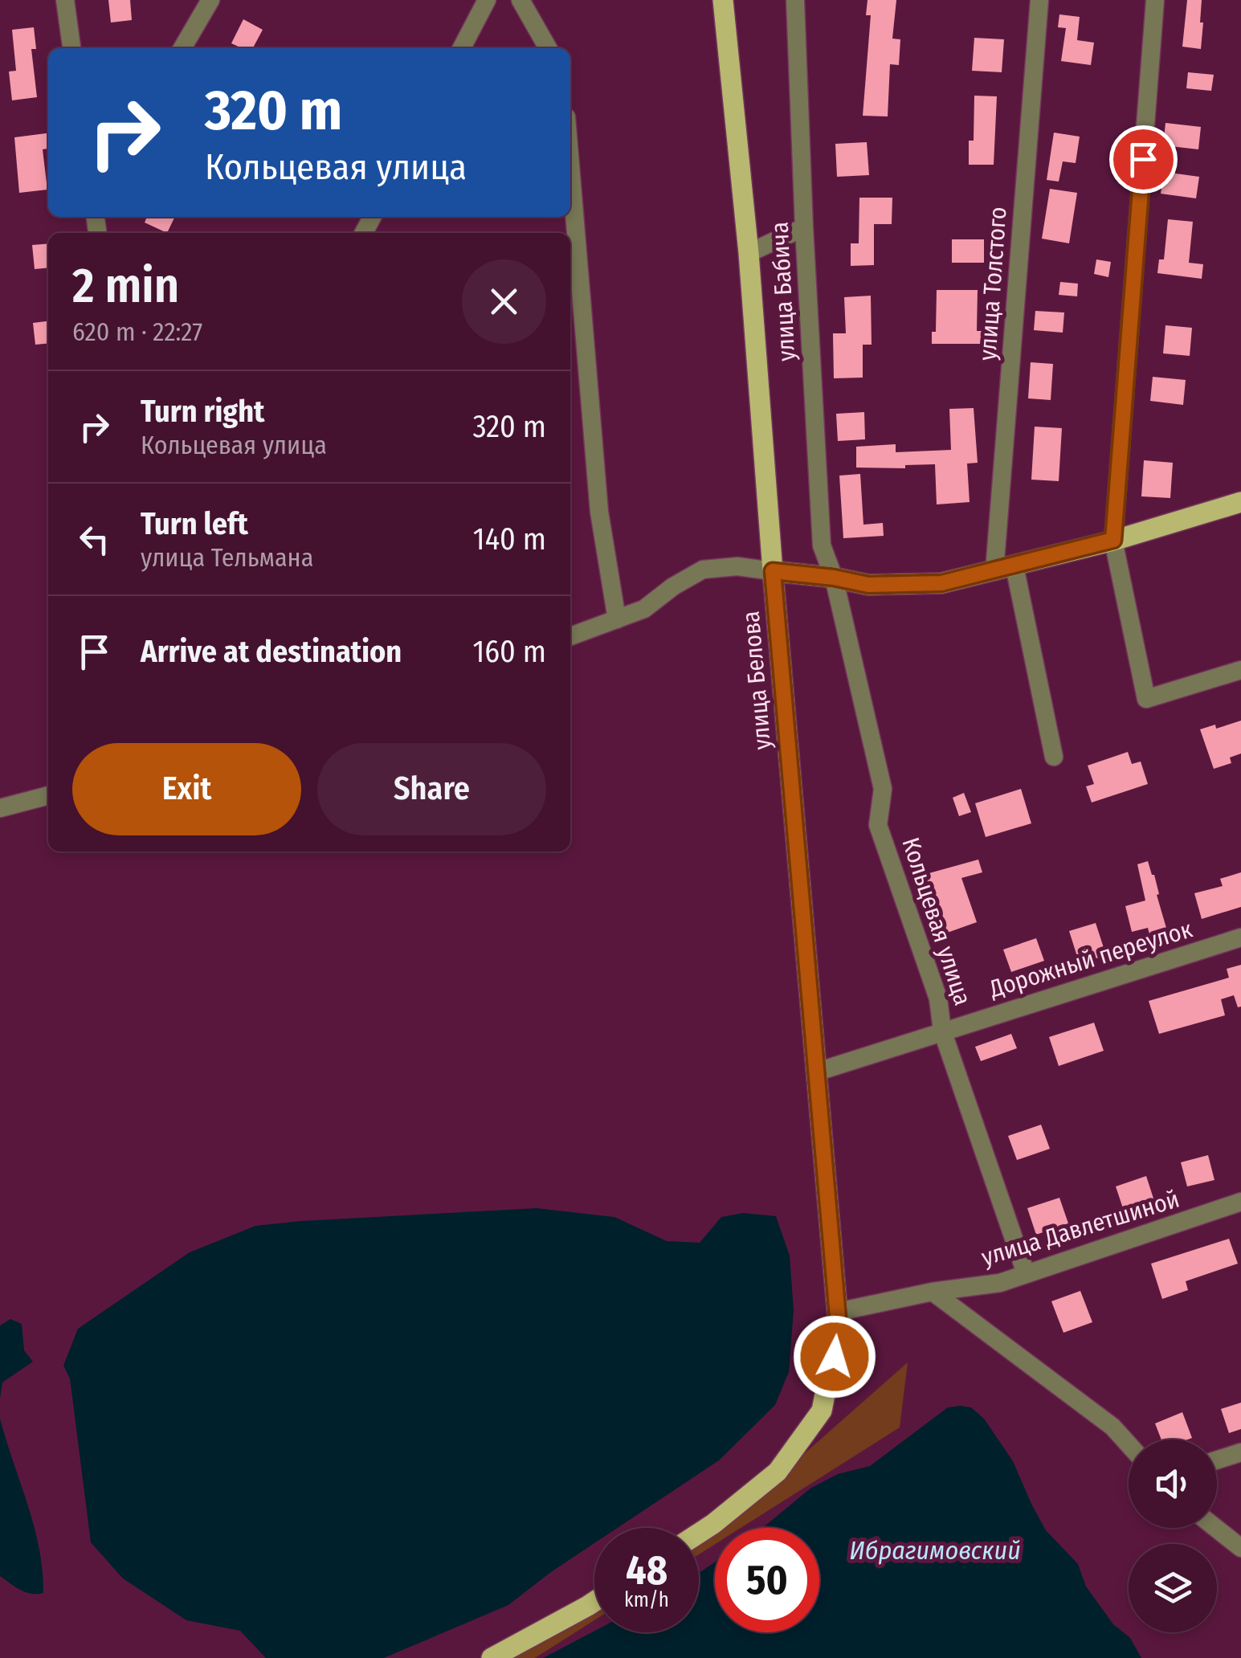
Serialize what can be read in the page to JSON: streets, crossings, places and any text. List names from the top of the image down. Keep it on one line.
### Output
{"streets":{"main road":["улица Белова"],"street":["улица Толстого","улица Бабича","Кольцевая улица","Дорожный переулок","улица Давлетшиной"]},"crossings":[["улица Бабича","Кольцевая улица"],["улица Белова","Дорожный переулок"],["улица Белова","улица Давлетшиной"],["Кольцевая улица","Дорожный переулок"],["Кольцевая улица","улица Давлетшиной"]],"water":["Ибрагимовский"],"page":{"turn":["320 m","Кольцевая улица"],"heading":["2 min","620 m · 22:27"],"list":[{"name":"Turn right","note":"Кольцевая улица","value":"320 m"},{"name":"Turn left","note":"улица Тельмана","value":"140 m"},{"name":"Arrive at destination","value":"160 m"}],"buttons":["Exit","Share"],"speed":"48 km/h","limit":"50"}}
